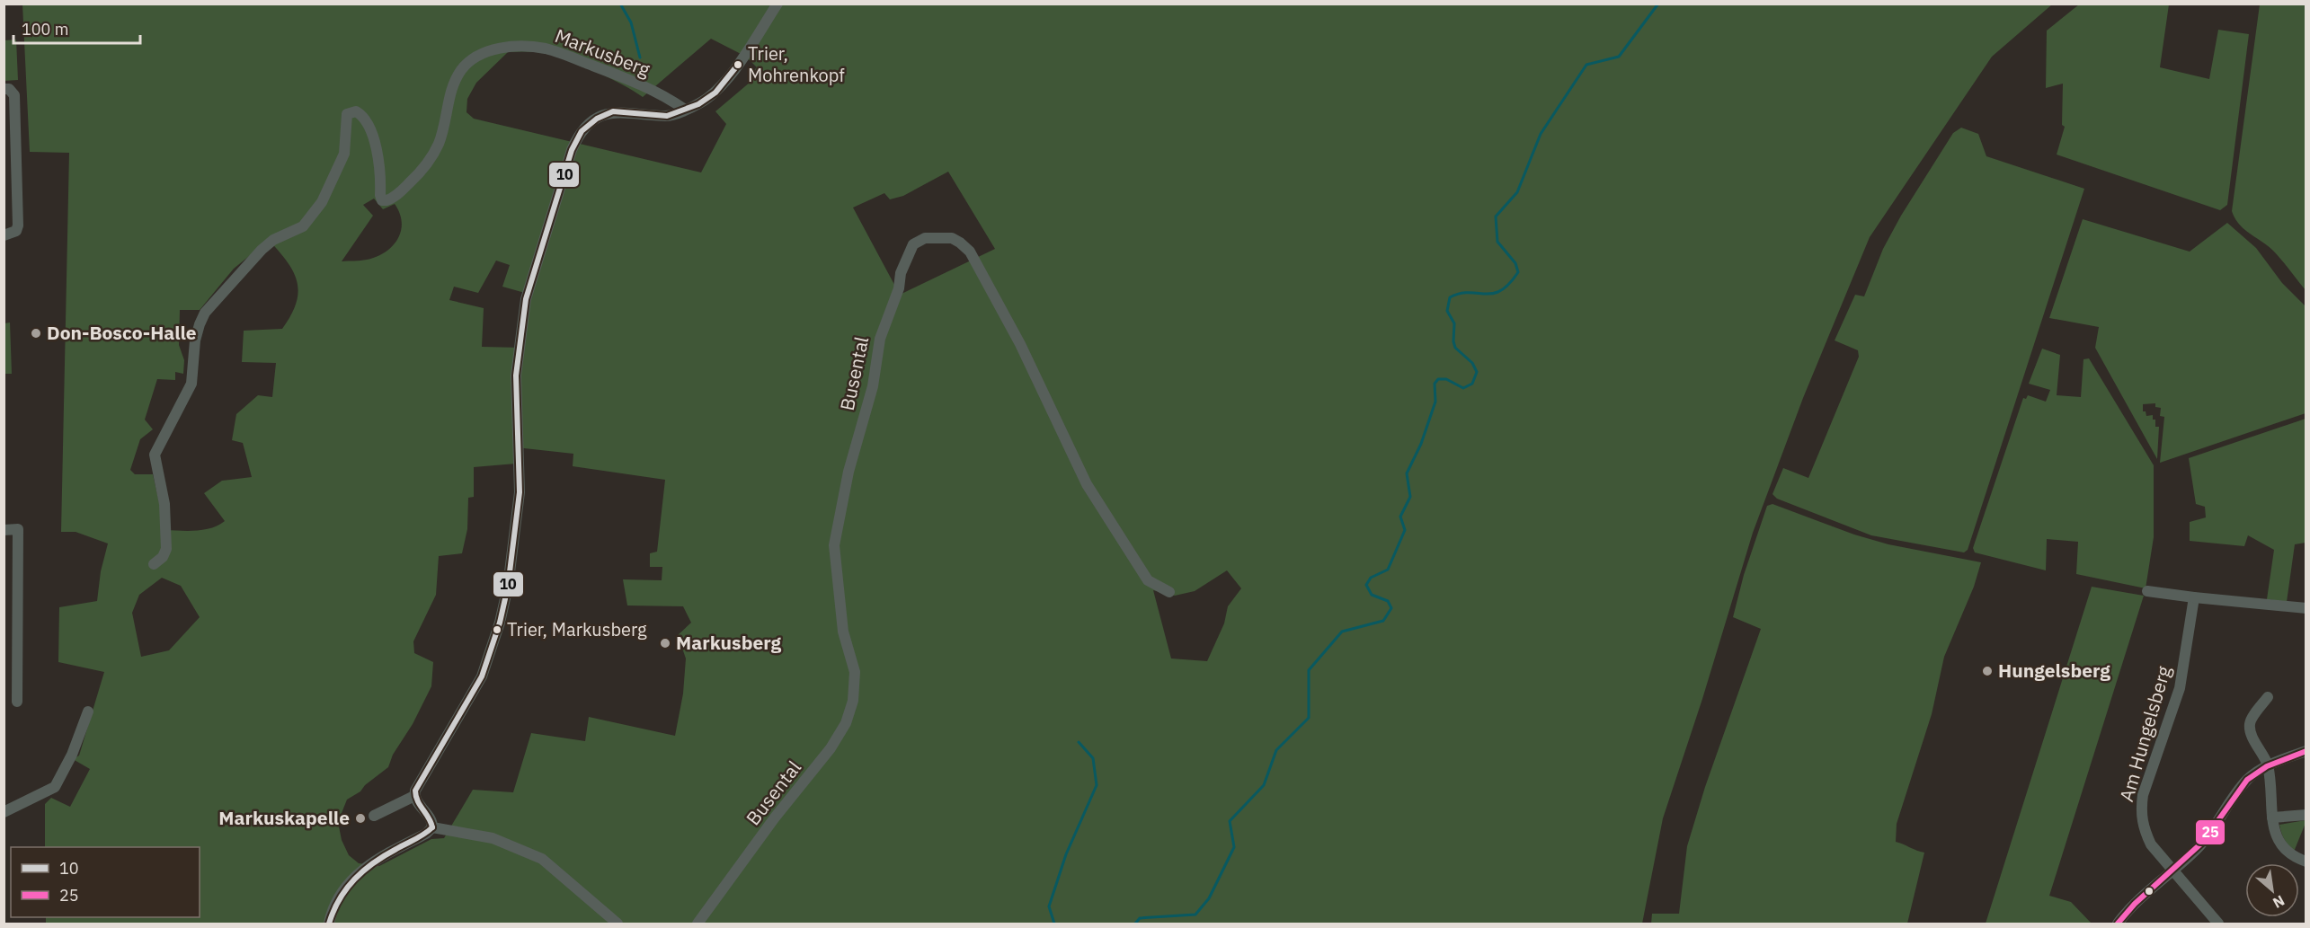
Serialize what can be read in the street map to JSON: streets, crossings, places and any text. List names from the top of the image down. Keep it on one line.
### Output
{"streets":{"street":["Markusberg","Busental","Am Hungelsberg"]},"places":["Trier, Mohrenkopf","Don-Bosco-Halle","Trier, Markusberg","Markusberg","Hungelsberg","Markuskapelle"],"lines":["transit line 10","transit line 25"],"legend":["10","25"],"scale_bar":"100 m","north":"bottom right"}
